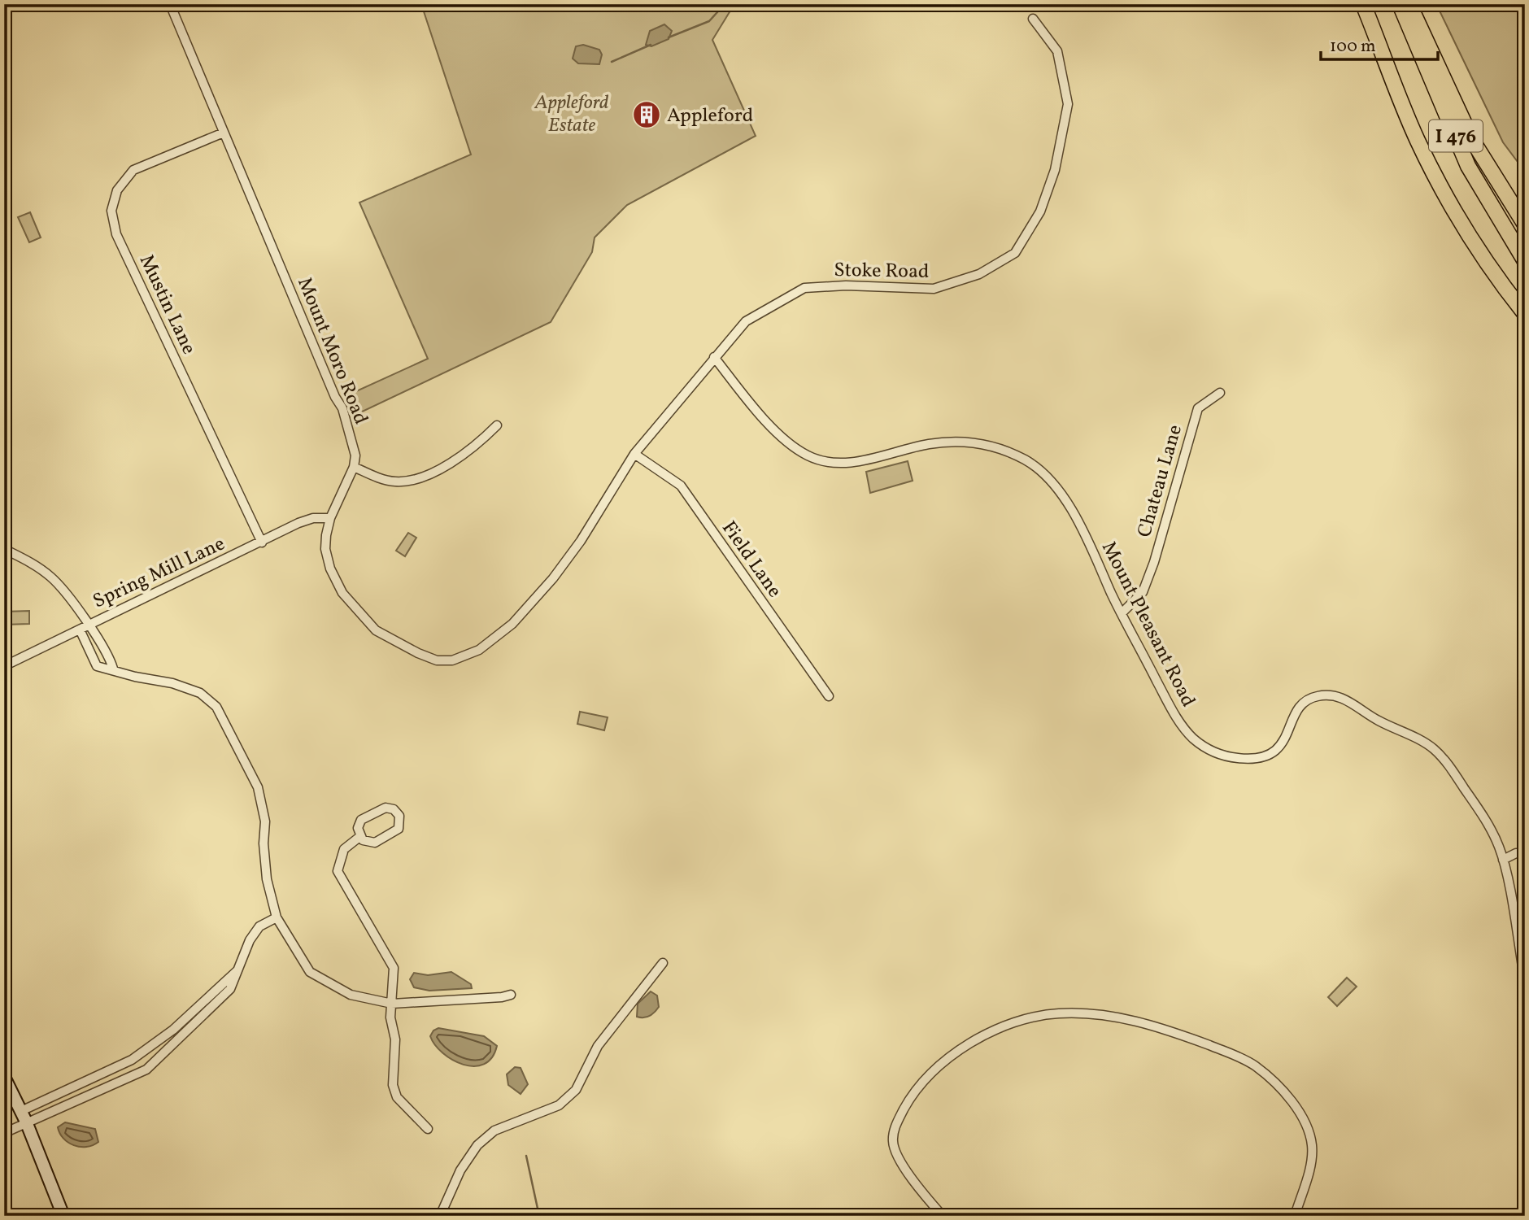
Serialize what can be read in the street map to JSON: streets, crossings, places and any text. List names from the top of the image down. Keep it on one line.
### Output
{"streets":{"highway":["I 476"],"street":["Stoke Road","Mustin Lane","Mount Moro Road","Chateau Lane","Field Lane","Spring Mill Lane","Mount Pleasant Road"]},"crossings":[["Stoke Road","Mount Pleasant Road"],["Mustin Lane","Mount Moro Road"],["Mustin Lane","Spring Mill Lane"],["Chateau Lane","Mount Pleasant Road"]],"parks":["Appleford Estate"],"places":{"building":["Appleford"]},"scale_bar":"100 m"}
